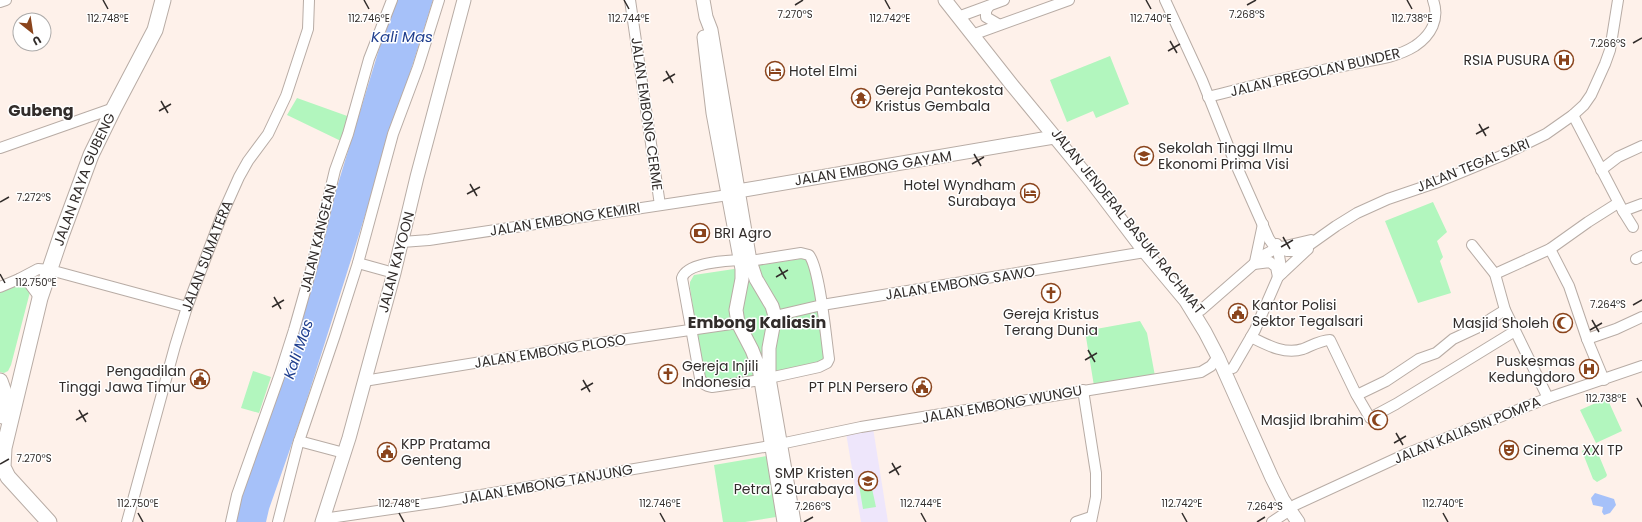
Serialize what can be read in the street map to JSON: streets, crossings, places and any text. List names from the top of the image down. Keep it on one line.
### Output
{"streets":{"highway":["JALAN RAYA GUBENG"],"main road":["JALAN EMBONG GAYAM","JALAN JENDERAL BASUKI RACHMAT","JALAN KAYOON"],"street":["JALAN PREGOLAN BUNDER","JALAN EMBONG CERME","JALAN TEGAL SARI","JALAN EMBONG KEMIRI","JALAN KANGEAN","JALAN SUMATERA","JALAN EMBONG SAWO","JALAN EMBONG PLOSO","JALAN EMBONG WUNGU","JALAN KALIASIN POMPA","JALAN EMBONG TANJUNG"]},"crossings":[["JALAN EMBONG CERME","JALAN EMBONG KEMIRI"],["JALAN EMBONG GAYAM","JALAN EMBONG KEMIRI"],["JALAN EMBONG GAYAM","JALAN JENDERAL BASUKI RACHMAT"],["JALAN EMBONG KEMIRI","JALAN KAYOON"],["JALAN JENDERAL BASUKI RACHMAT","JALAN EMBONG SAWO"],["JALAN JENDERAL BASUKI RACHMAT","JALAN EMBONG WUNGU"],["JALAN JENDERAL BASUKI RACHMAT","JALAN KALIASIN POMPA"],["JALAN KAYOON","JALAN EMBONG PLOSO"],["JALAN KAYOON","JALAN EMBONG TANJUNG"],["JALAN EMBONG WUNGU","JALAN EMBONG TANJUNG"]],"districts":["Gubeng","Embong Kaliasin"],"water":["Kali Mas"],"places":{"hospital":["RSIA PUSURA","Puskesmas Kedungdoro"],"hotel":["Hotel Elmi","Hotel Wyndham Surabaya"],"temple":["Gereja Pantekosta Kristus Gembala"],"school or university":["Sekolah Tinggi Ilmu Ekonomi Prima Visi","SMP Kristen Petra 2 Surabaya"],"bank":["BRI Agro"],"church":["Gereja Kristus Terang Dunia","Gereja Injili Indonesia"],"public building":["Kantor Polisi Sektor Tegalsari","Pengadilan Tinggi Jawa Timur","PT PLN Persero","KPP Pratama Genteng"],"mosque":["Masjid Sholeh","Masjid Ibrahim"],"theatre":["Cinema XXI TP"]},"north":"bottom right","coordinates":["7.270°S","7.268°S","112.748°E","112.746°E","112.744°E","112.742°E","112.740°E","112.738°E","7.266°S","7.272°S","112.750°E","7.264°S"]}
